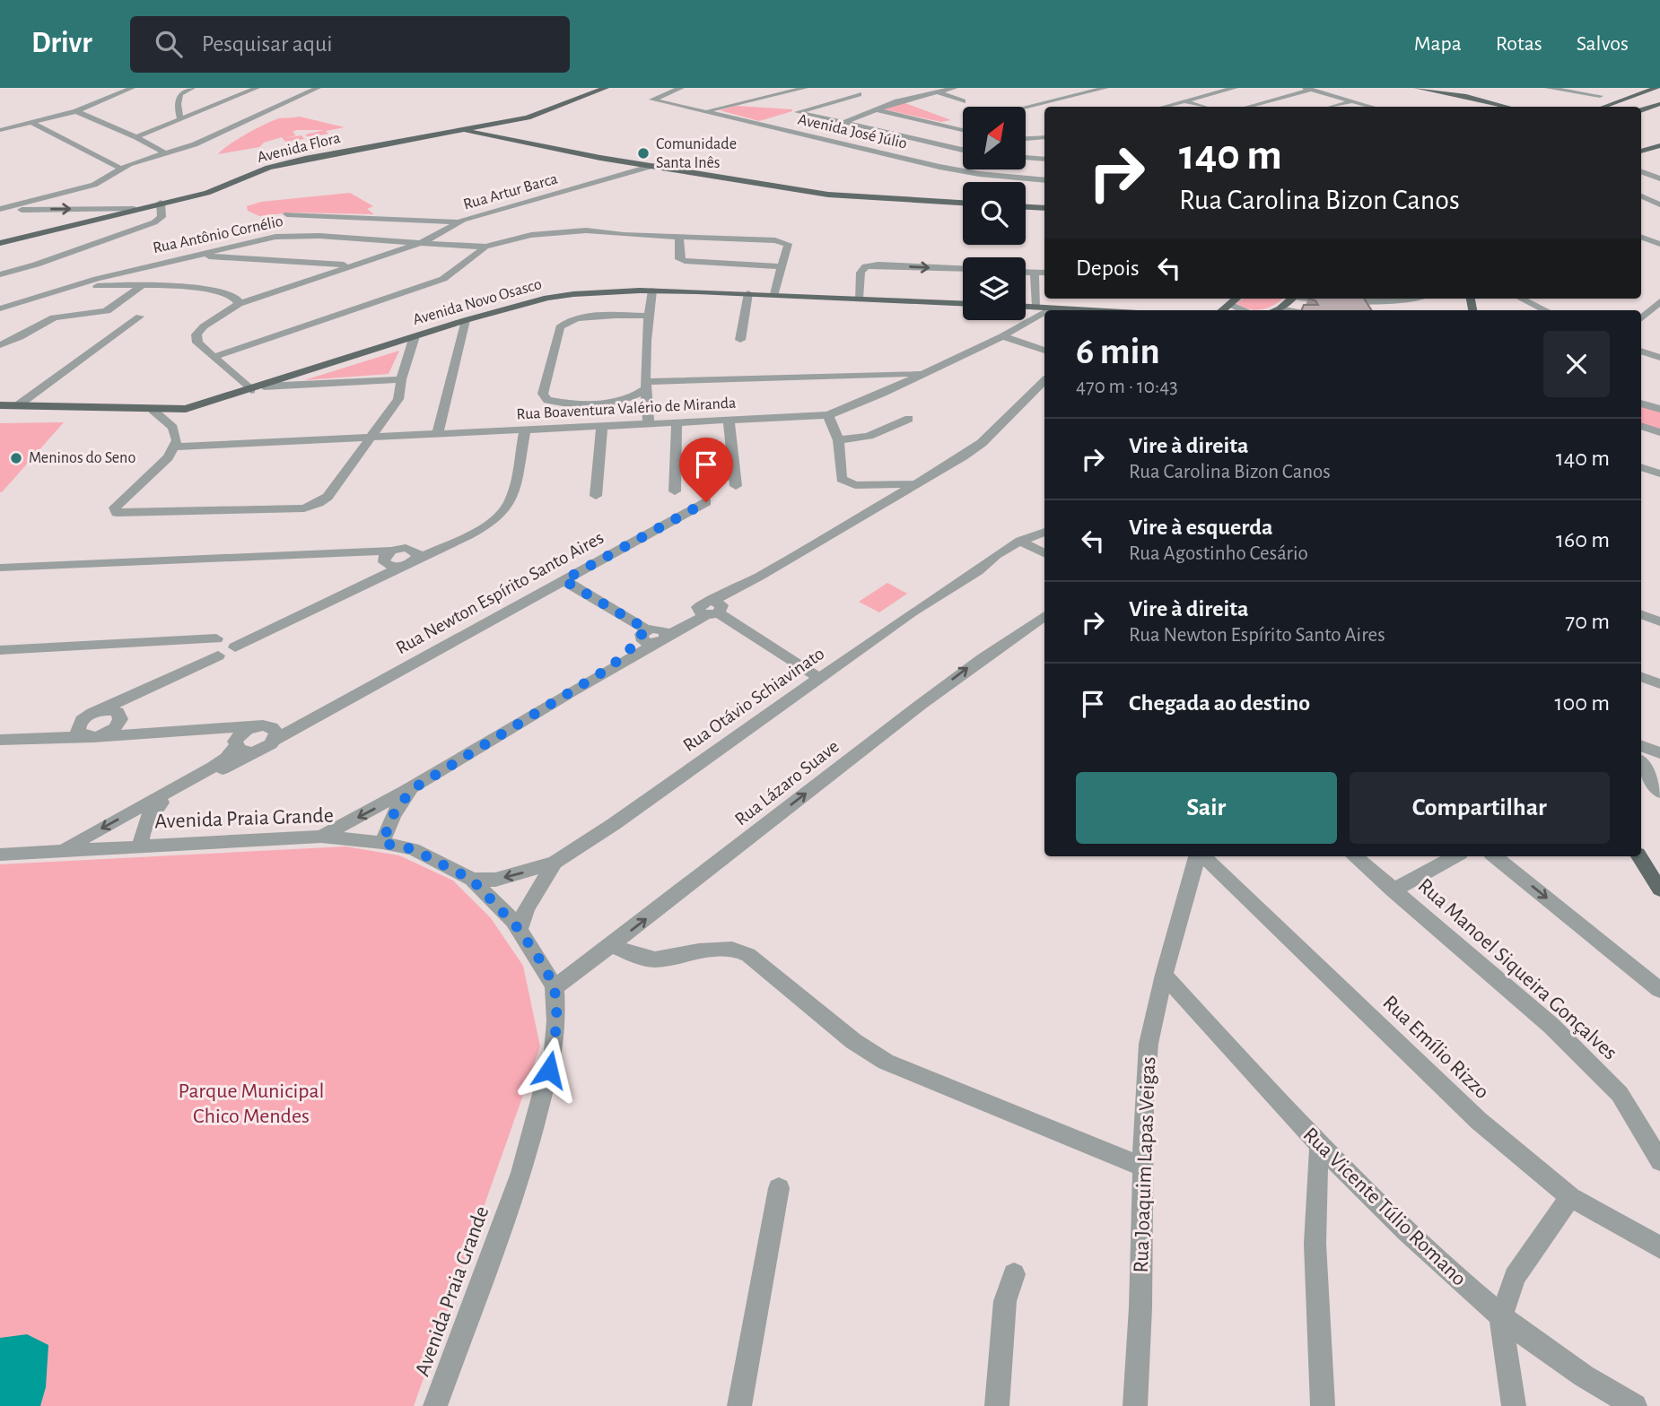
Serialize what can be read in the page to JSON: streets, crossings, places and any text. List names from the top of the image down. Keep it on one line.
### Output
{"streets":{"main road":["Avenida Flora","Avenida Novo Osasco"],"street":["Avenida José Júlio","Rua Artur Barca","Rua Antônio Cornélio","Rua Boaventura Valério de Miranda","Rua Newton Espírito Santo Aires","Rua Otávio Schiavinato","Rua Lázaro Suave","Avenida Praia Grande","Rua Manoel Siqueira Gonçalves","Rua Emílio Rizzo","Rua Joaquim Lapas Veigas","Rua Vicente Túlio Romano"]},"crossings":[["Rua Artur Barca","Rua Antônio Cornélio"],["Rua Otávio Schiavinato","Avenida Praia Grande"],["Rua Lázaro Suave","Avenida Praia Grande"],["Rua Joaquim Lapas Veigas","Rua Vicente Túlio Romano"]],"one_way":["Rua Lázaro Suave"],"parks":["Parque Municipal Chico Mendes"],"places":["Comunidade Santa Inês","Meninos do Seno"],"north":"top right","page":{"header":"Drivr","search":"Pesquisar aqui","nav":["Mapa","Rotas","Salvos"],"turn":["140 m","Rua Carolina Bizon Canos"],"then":"Depois","heading":["6 min","470 m · 10:43"],"list":[{"name":"Vire à direita","note":"Rua Carolina Bizon Canos","value":"140 m"},{"name":"Vire à esquerda","note":"Rua Agostinho Cesário","value":"160 m"},{"name":"Vire à direita","note":"Rua Newton Espírito Santo Aires","value":"70 m"},{"name":"Chegada ao destino","value":"100 m"}],"buttons":["Sair","Compartilhar"]}}
